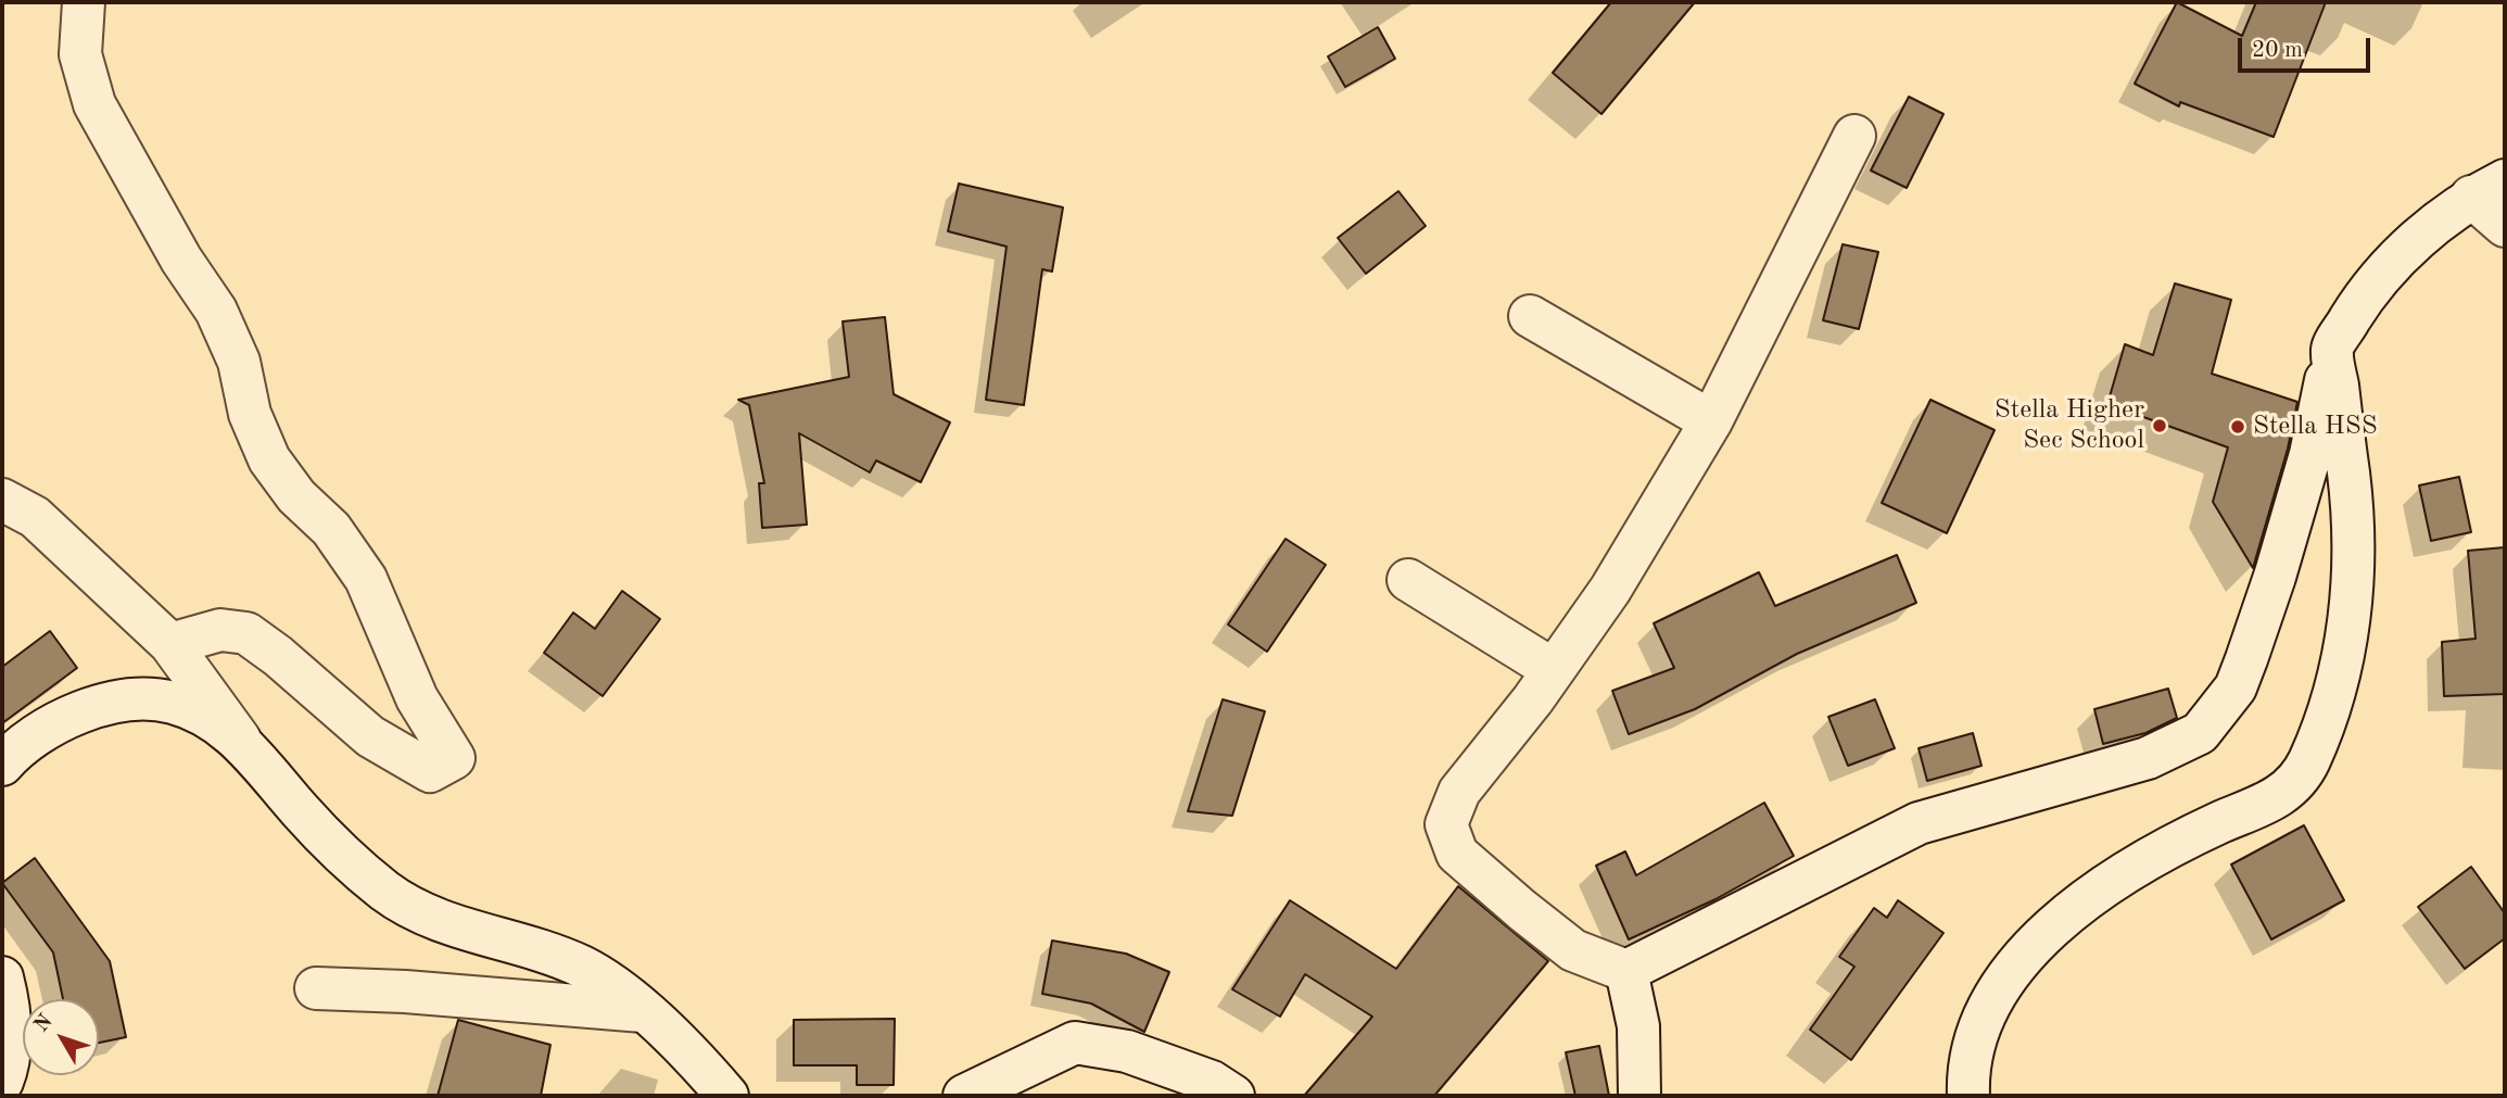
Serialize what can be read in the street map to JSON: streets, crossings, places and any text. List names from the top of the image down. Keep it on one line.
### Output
{"places":["Stella Higher Sec School","Stella HSS"],"scale_bar":"20 m","north":"top left"}
